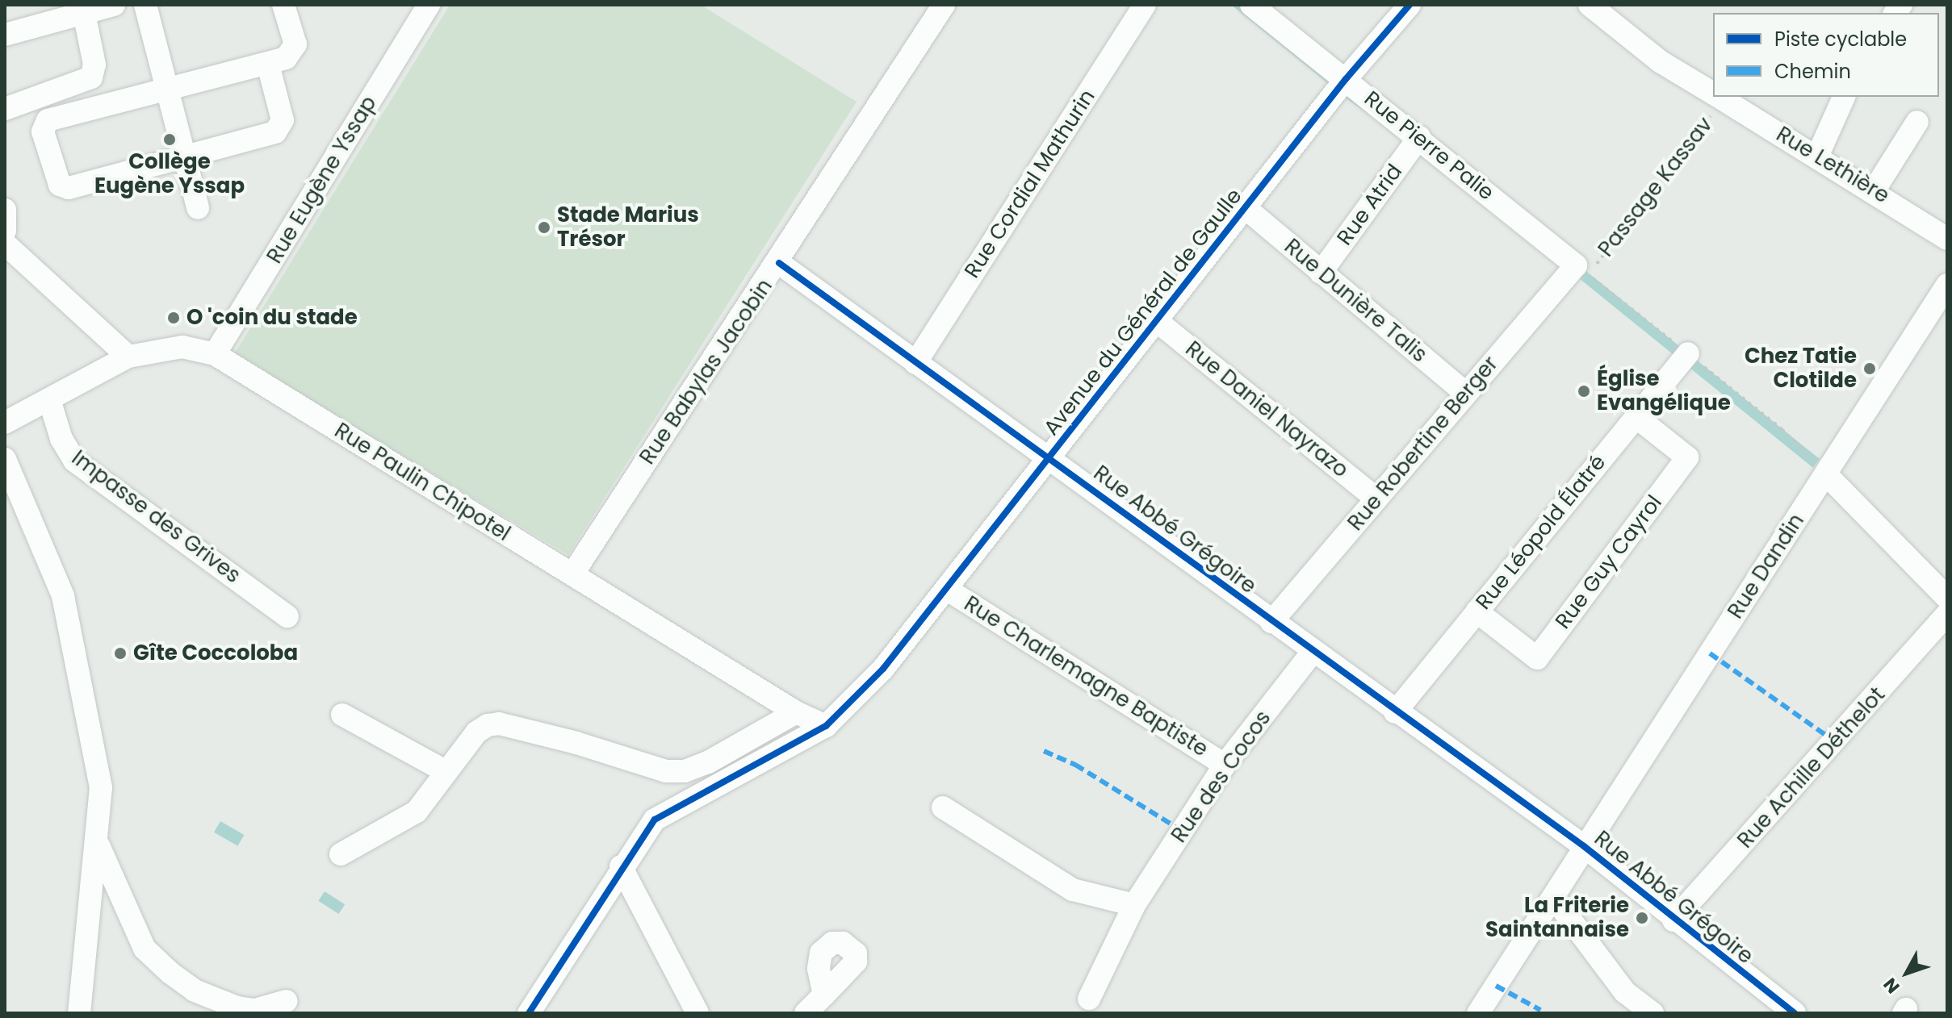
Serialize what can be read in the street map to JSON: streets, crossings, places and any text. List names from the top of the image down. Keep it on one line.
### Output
{"streets":{"street":["Rue Pierre Palie","Rue Lethière","Rue Eugène Yssap","Rue Cordial Mathurin","Rue Atrid","Rue Dunière Talis","Avenue du Général de Gaulle","Rue Babylas Jacobin","Rue Daniel Nayrazo","Rue Robertine Berger","Rue Paulin Chipotel","Impasse des Grives","Rue Abbé Grégoire","Rue Léopold Élatré","Rue Guy Cayrol","Rue Dandin","Rue Charlemagne Baptiste","Rue Achille Déthelot","Rue des Cocos"],"path":["Passage Kassav"]},"crossings":[["Rue Pierre Palie","Passage Kassav"],["Rue Pierre Palie","Rue Atrid"],["Rue Pierre Palie","Avenue du Général de Gaulle"],["Rue Pierre Palie","Rue Robertine Berger"],["Rue Eugène Yssap","Rue Paulin Chipotel"],["Rue Cordial Mathurin","Rue Abbé Grégoire"],["Passage Kassav","Rue Robertine Berger"],["Rue Atrid","Rue Dunière Talis"],["Rue Dunière Talis","Avenue du Général de Gaulle"],["Rue Dunière Talis","Rue Robertine Berger"],["Avenue du Général de Gaulle","Rue Daniel Nayrazo"],["Avenue du Général de Gaulle","Rue Paulin Chipotel"],["Avenue du Général de Gaulle","Rue Abbé Grégoire"],["Avenue du Général de Gaulle","Rue Charlemagne Baptiste"],["Rue Babylas Jacobin","Rue Paulin Chipotel"],["Rue Babylas Jacobin","Rue Abbé Grégoire"],["Rue Daniel Nayrazo","Rue Robertine Berger"],["Rue Robertine Berger","Rue Abbé Grégoire"],["Rue Paulin Chipotel","Impasse des Grives"],["Rue Abbé Grégoire","Rue Léopold Élatré"],["Rue Abbé Grégoire","Rue Dandin"],["Rue Abbé Grégoire","Rue Achille Déthelot"],["Rue Abbé Grégoire","Rue des Cocos"],["Rue Léopold Élatré","Rue Guy Cayrol"],["Rue Charlemagne Baptiste","Rue des Cocos"]],"places":["Collège Eugène Yssap","Stade Marius Trésor","O 'coin du stade","Chez Tatie Clotilde","Église Evangélique","Gîte Coccoloba","La Friterie Saintannaise"],"legend":["Piste cyclable","Chemin"],"north":"bottom left"}
